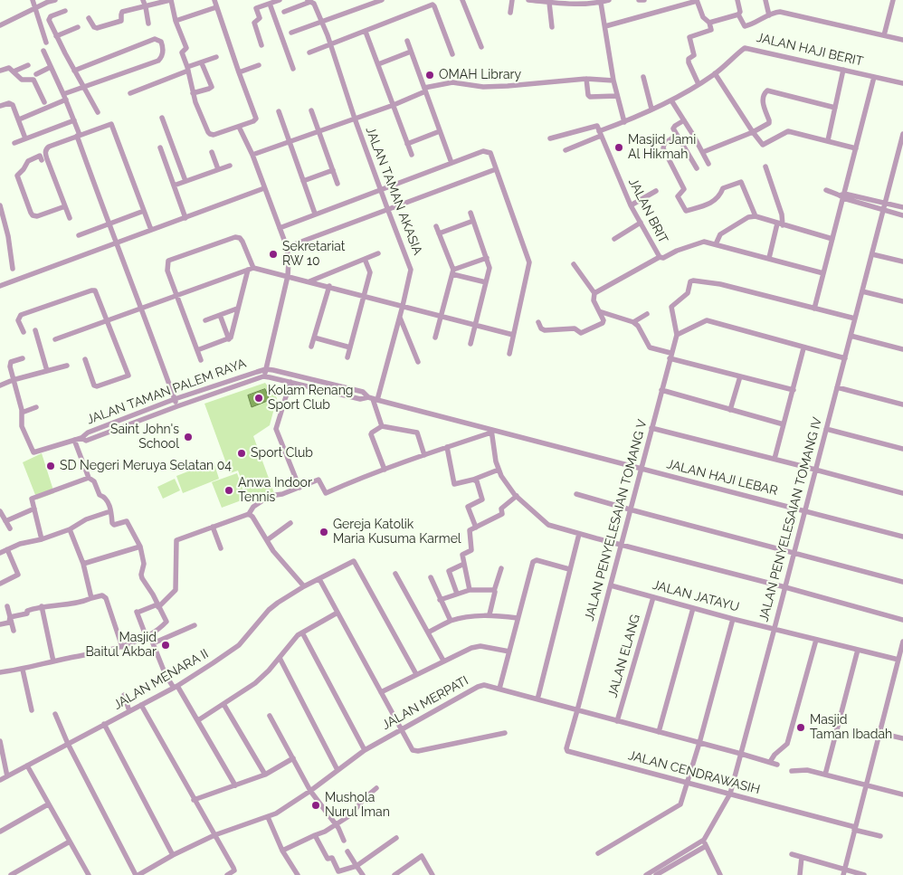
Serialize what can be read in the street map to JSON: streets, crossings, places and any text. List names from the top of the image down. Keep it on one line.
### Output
{"streets":{"street":["JALAN HAJI BERIT","JALAN TAMAN AKASIA","JALAN BRIT","JALAN TAMAN PALEM RAYA","JALAN HAJI LEBAR","JALAN PENYELESAIAN TOMANG IV","JALAN PENYELESAIAN TOMANG V","JALAN JATAYU","JALAN ELANG","JALAN MENARA II","JALAN MERPATI","JALAN CENDRAWASIH"]},"crossings":[["JALAN HAJI BERIT","JALAN BRIT"],["JALAN TAMAN AKASIA","JALAN TAMAN PALEM RAYA"],["JALAN TAMAN PALEM RAYA","JALAN HAJI LEBAR"],["JALAN TAMAN PALEM RAYA","JALAN PENYELESAIAN TOMANG V"],["JALAN HAJI LEBAR","JALAN PENYELESAIAN TOMANG IV"],["JALAN HAJI LEBAR","JALAN PENYELESAIAN TOMANG V"],["JALAN PENYELESAIAN TOMANG IV","JALAN JATAYU"],["JALAN PENYELESAIAN TOMANG IV","JALAN MERPATI"],["JALAN PENYELESAIAN TOMANG IV","JALAN CENDRAWASIH"],["JALAN PENYELESAIAN TOMANG V","JALAN JATAYU"],["JALAN PENYELESAIAN TOMANG V","JALAN MERPATI"],["JALAN PENYELESAIAN TOMANG V","JALAN CENDRAWASIH"],["JALAN JATAYU","JALAN ELANG"],["JALAN ELANG","JALAN MERPATI"],["JALAN MERPATI","JALAN CENDRAWASIH"]],"places":["OMAH Library","Masjid Jami Al Hikmah","Sekretariat RW 10","Kolam Renang Sport Club","Saint John's School","Sport Club","SD Negeri Meruya Selatan 04","Anwa Indoor Tennis","Gereja Katolik Maria Kusuma Karmel","Masjid Baitul Akbar","Masjid Taman Ibadah","Mushola Nurul Iman"]}
